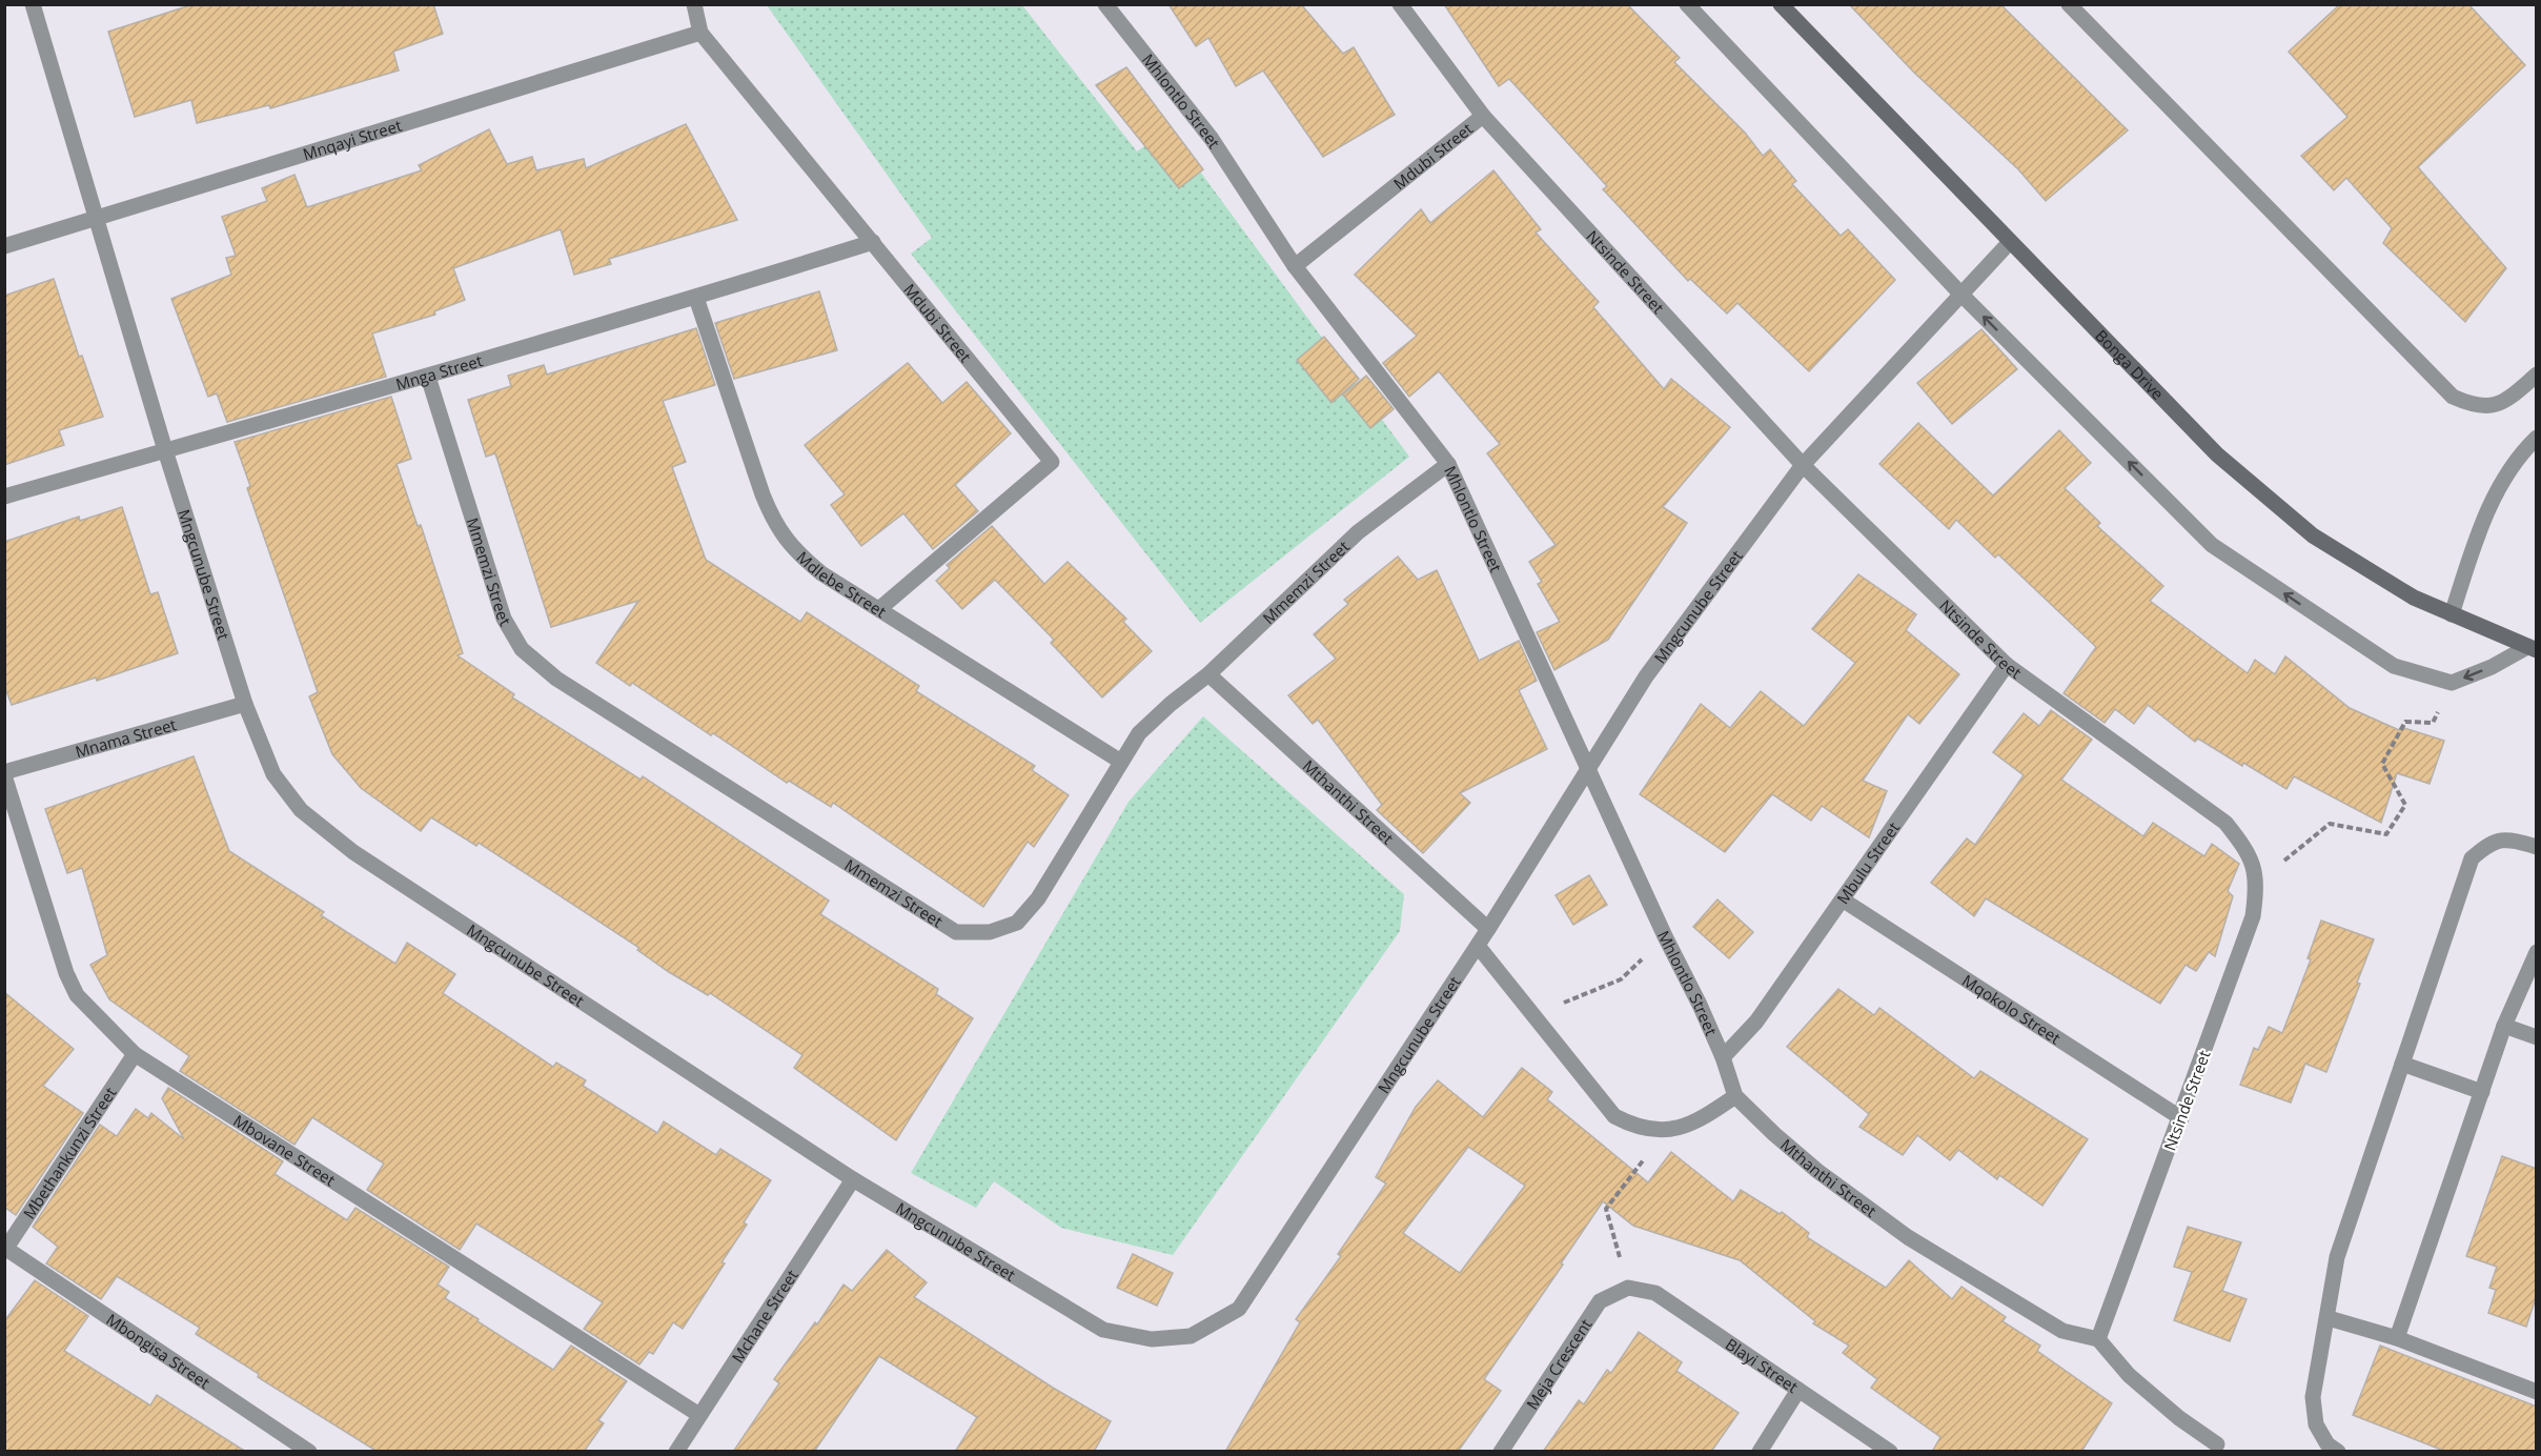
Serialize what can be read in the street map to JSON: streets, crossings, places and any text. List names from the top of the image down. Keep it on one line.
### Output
{"streets":{"street":["Mhlontlo Street","Mnqayi Street","Mdubi Street","Ntsinde Street","Bonga Drive","Mnga Street","Mmemzi Street","Mngcunube Street","Mdlebe Street","Mnama Street","Mthanthi Street","Mbulu Street","Mqokolo Street","Mbovane Street","Mbethankunzi Street","Mchane Street","Mbongisa Street","Meja Crescent","Blayi Street"]},"crossings":[["Mhlontlo Street","Mdubi Street"],["Mhlontlo Street","Mmemzi Street"],["Mhlontlo Street","Mngcunube Street"],["Mhlontlo Street","Mthanthi Street"],["Mhlontlo Street","Mbulu Street"],["Mnqayi Street","Mdubi Street"],["Mnqayi Street","Mngcunube Street"],["Mdubi Street","Ntsinde Street"],["Mdubi Street","Mnga Street"],["Mdubi Street","Mdlebe Street"],["Ntsinde Street","Mngcunube Street"],["Ntsinde Street","Mthanthi Street"],["Ntsinde Street","Mbulu Street"],["Ntsinde Street","Mqokolo Street"],["Bonga Drive","Mngcunube Street"],["Mnga Street","Mmemzi Street"],["Mnga Street","Mngcunube Street"],["Mnga Street","Mdlebe Street"],["Mmemzi Street","Mdlebe Street"],["Mmemzi Street","Mthanthi Street"],["Mngcunube Street","Mnama Street"],["Mngcunube Street","Mthanthi Street"],["Mngcunube Street","Mchane Street"],["Mnama Street","Mbovane Street"],["Mbulu Street","Mqokolo Street"],["Mbovane Street","Mbethankunzi Street"],["Mbovane Street","Mchane Street"],["Mbethankunzi Street","Mbongisa Street"],["Meja Crescent","Blayi Street"]]}
